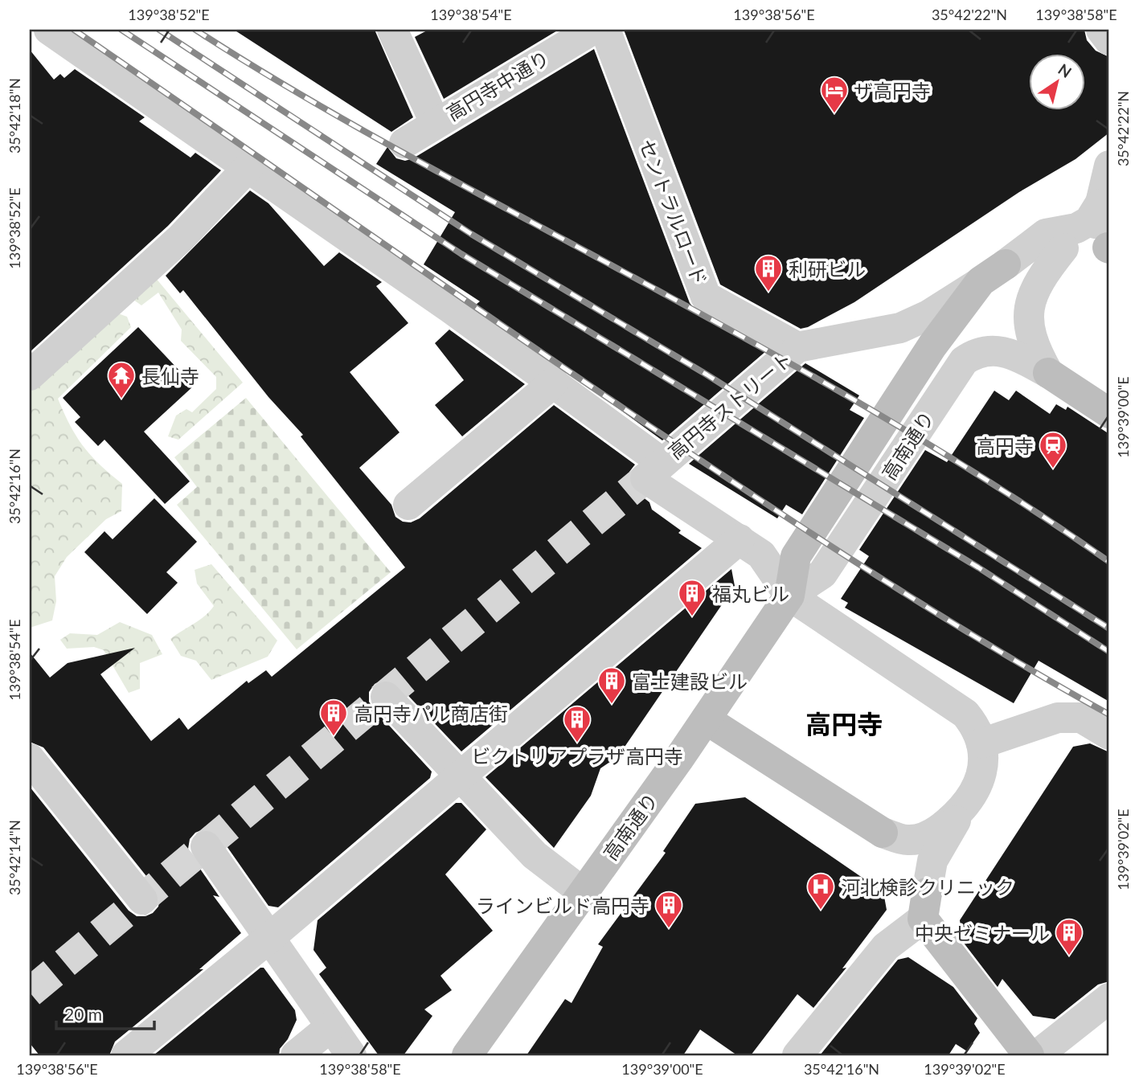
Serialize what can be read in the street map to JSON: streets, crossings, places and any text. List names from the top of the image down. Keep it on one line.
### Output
{"streets":{"street":["高円寺中通り","セントラルロード","高円寺ストリート","高南通り"]},"crossings":[["セントラルロード","高円寺ストリート"]],"districts":["高円寺"],"places":{"hotel":["ザ高円寺"],"building":["利研ビル","福丸ビル","富士建設ビル","高円寺パル商店街","ビクトリアプラザ高円寺","ラインビルド高円寺","中央ゼミナール"],"temple":["長仙寺"],"station":["高円寺"],"hospital":["河北検診クリニック"]},"scale_bar":"20 m","north":"top right","coordinates":["139°38'52\"E","139°38'54\"E","139°38'56\"E","35°42'22\"N","139°38'58\"E","35°42'18\"N","139°39'00\"E","35°42'16\"N","139°39'02\"E","35°42'14\"N"]}
